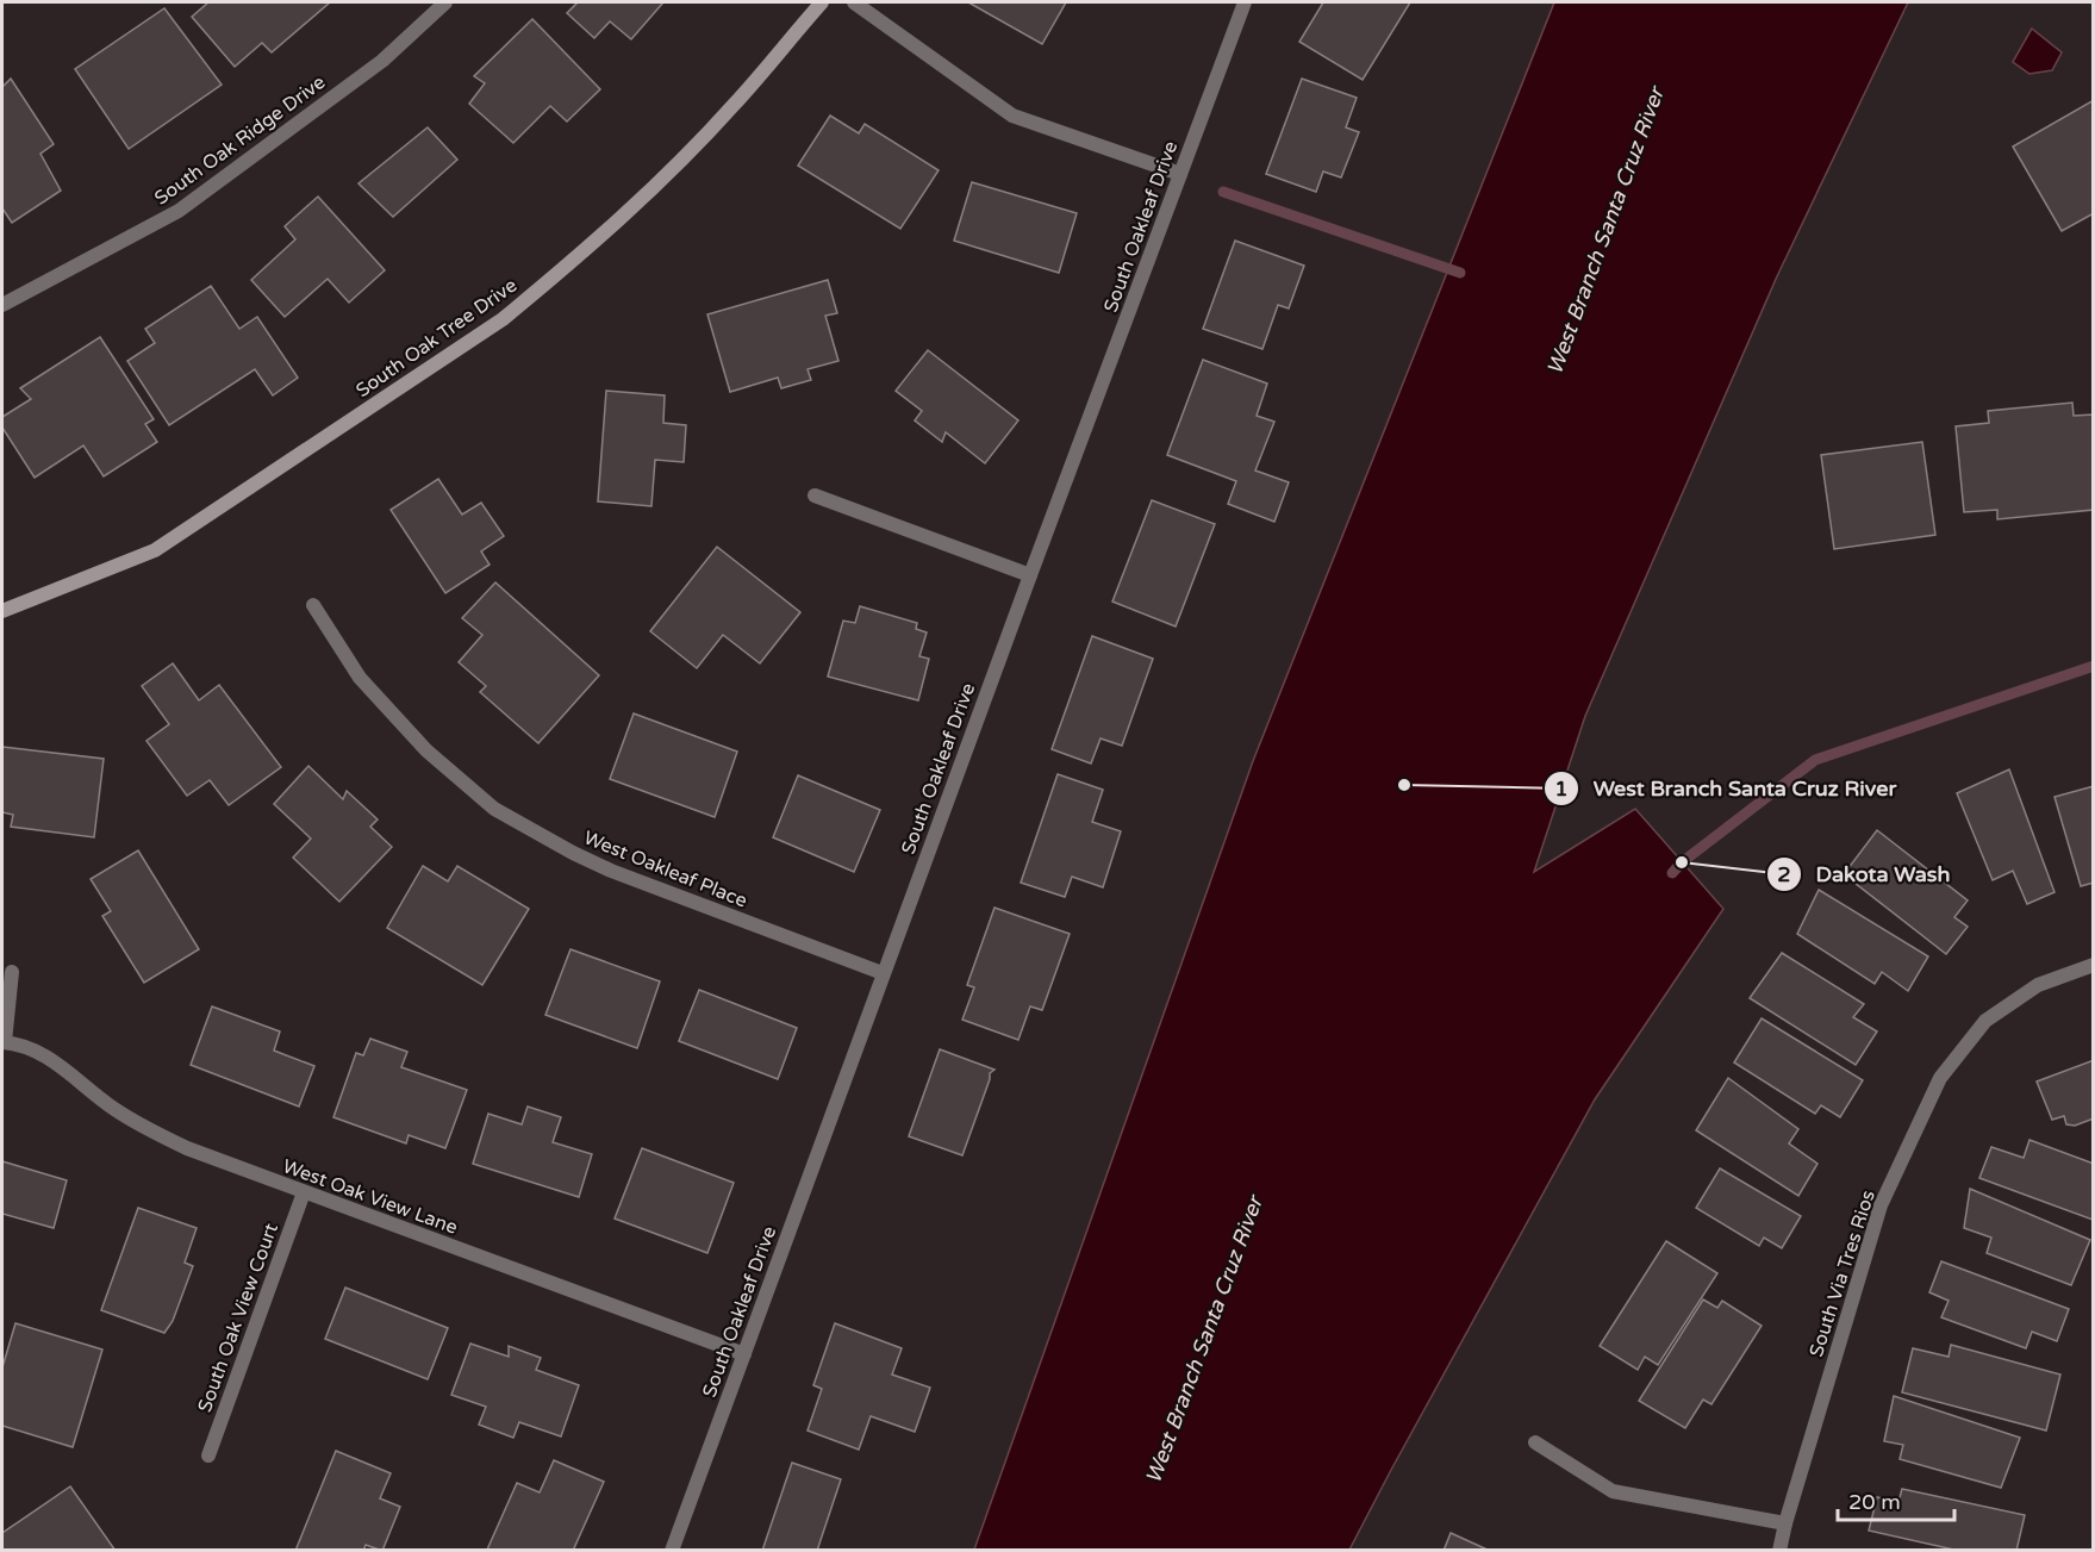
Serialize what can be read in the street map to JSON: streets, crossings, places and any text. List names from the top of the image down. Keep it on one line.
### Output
{"streets":{"street":["South Oak Ridge Drive","South Oakleaf Drive","South Oak Tree Drive","West Oakleaf Place","West Oak View Lane","South Via Tres Rios","South Oak View Court"]},"crossings":[["South Oakleaf Drive","West Oakleaf Place"],["South Oakleaf Drive","West Oak View Lane"],["West Oak View Lane","South Oak View Court"]],"water":["West Branch Santa Cruz River"],"places":["West Branch Santa Cruz River","Dakota Wash"],"scale_bar":"20 m"}
